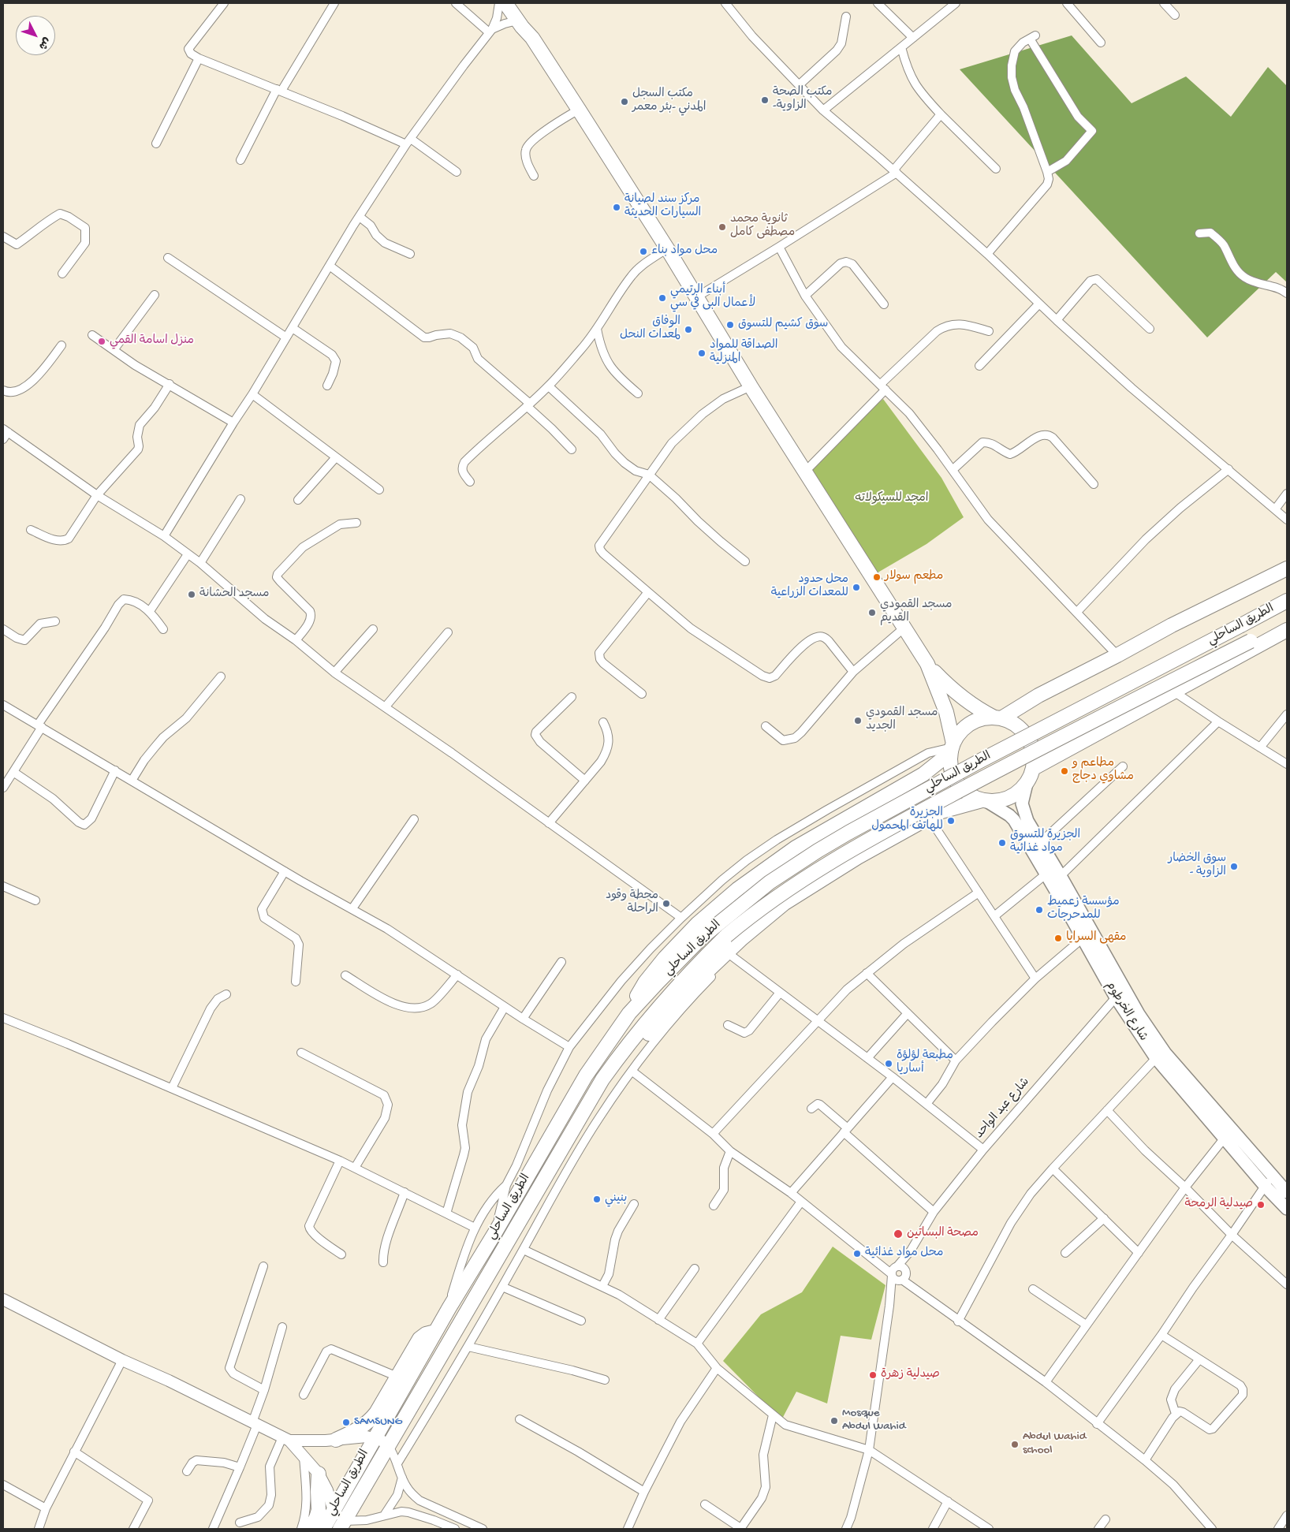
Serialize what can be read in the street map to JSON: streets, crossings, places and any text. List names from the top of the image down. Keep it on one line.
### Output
{"streets":{"highway":["الطريق الساحلي"],"main road":["شارع الخرطوم"],"street":["شارع عبد الواحد"]},"crossings":[["شارع الخرطوم","شارع عبد الواحد"]],"parks":["امجد للسيكولاته"],"places":["مكتب الصحة -الزاوية","مكتب السجل المدني -بئر معمر","مركز سند لصيانة السيارات الحديثة","ثانوية محمد مصطفى كامل","محل مواد بناء","أبناء الرتيمي لأعمال البى في سي","سوق كشيم للتسوق","الوفاق لمعدات النحل","منزل اسامة القمي","الصداقة للمواد المنزلية","مطعم سولار","محل حدود للمعدات الزراعية","مسجد الحشانة","مسجد القمودي القديم","مسجد القمودي الجديد","مطاعم و مشاوي دجاج","الجزيرة للهاتف المحمول","الجزيرة للتسوق مواد غذائية","سوق الخضار - الزاوية","محطة وقود الراحلة","مؤسسة زعميط للمدحرجات","مقهى السرايا","مطبعة لؤلؤة أساريا","بنيني","صيدلية الرمحة","مصحة البساتين","محل مواد غذائية","صيدلية زهرة","Mosque Abdul Wahid","SAMSUNG","Abdul Wahid school"],"north":"bottom right"}
